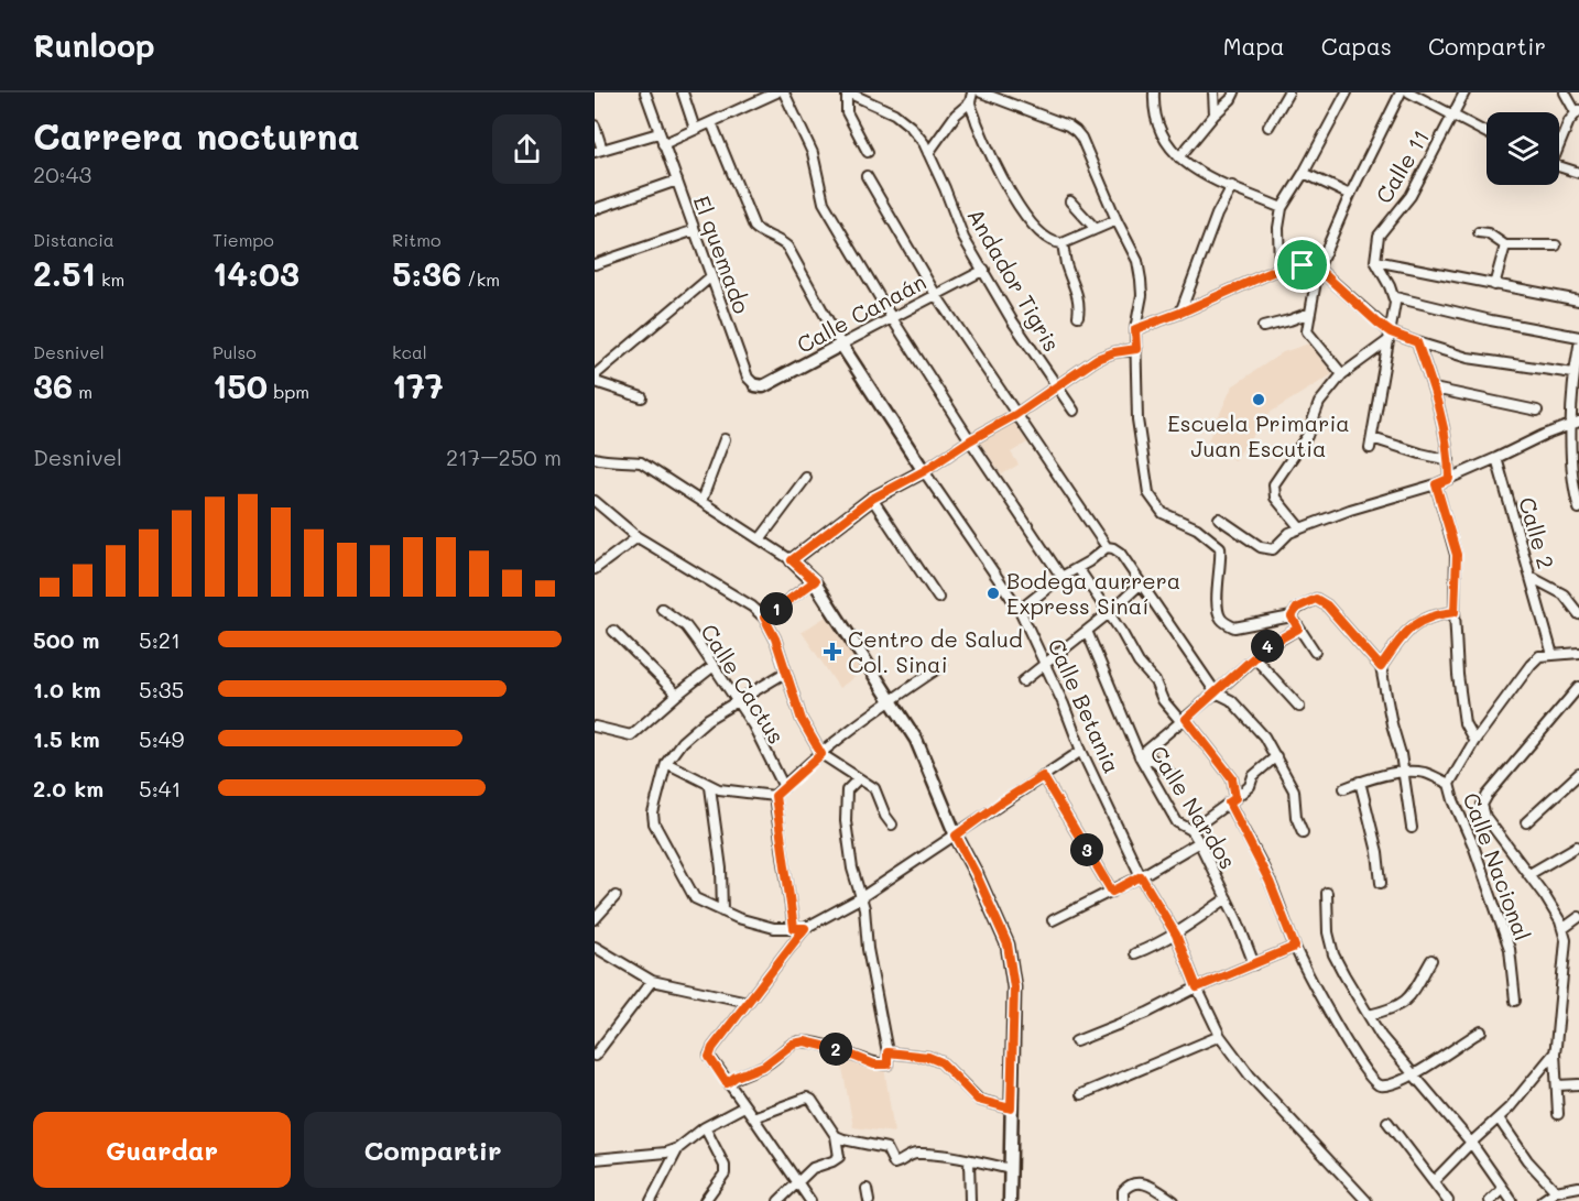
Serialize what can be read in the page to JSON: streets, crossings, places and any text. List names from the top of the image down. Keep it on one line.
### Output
{"streets":{"street":["Calle 11","El quemado","Andador Tigris","Calle Canaán","Calle 2","Calle Cactus","Calle Betania","Calle Nardos","Calle Nacional"]},"crossings":[["El quemado","Calle Canaán"],["Andador Tigris","Calle Canaán"],["Calle Canaán","Calle Betania"]],"places":{"other":["Escuela Primaria Juan Escutia","Bodega aurrera Express Sinaí"],"health":["Centro de Salud Col. Sinai"]},"page":{"header":"Runloop","nav":["Mapa","Capas","Compartir"],"heading":["Carrera nocturna","20:43"],"stats":[["Distancia","2.51 km"],["Tiempo","14:03"],["Ritmo","5:36 /km"],["Desnivel","36 m"],["Pulso","150 bpm"],["kcal","177"]],"chart":["Desnivel","217–250 m"],"pins":["1","4","3","2"],"list":[{"name":"500 m","note":"5:21"},{"name":"1.0 km","note":"5:35"},{"name":"1.5 km","note":"5:49"},{"name":"2.0 km","note":"5:41"}],"buttons":["Guardar","Compartir"]}}
